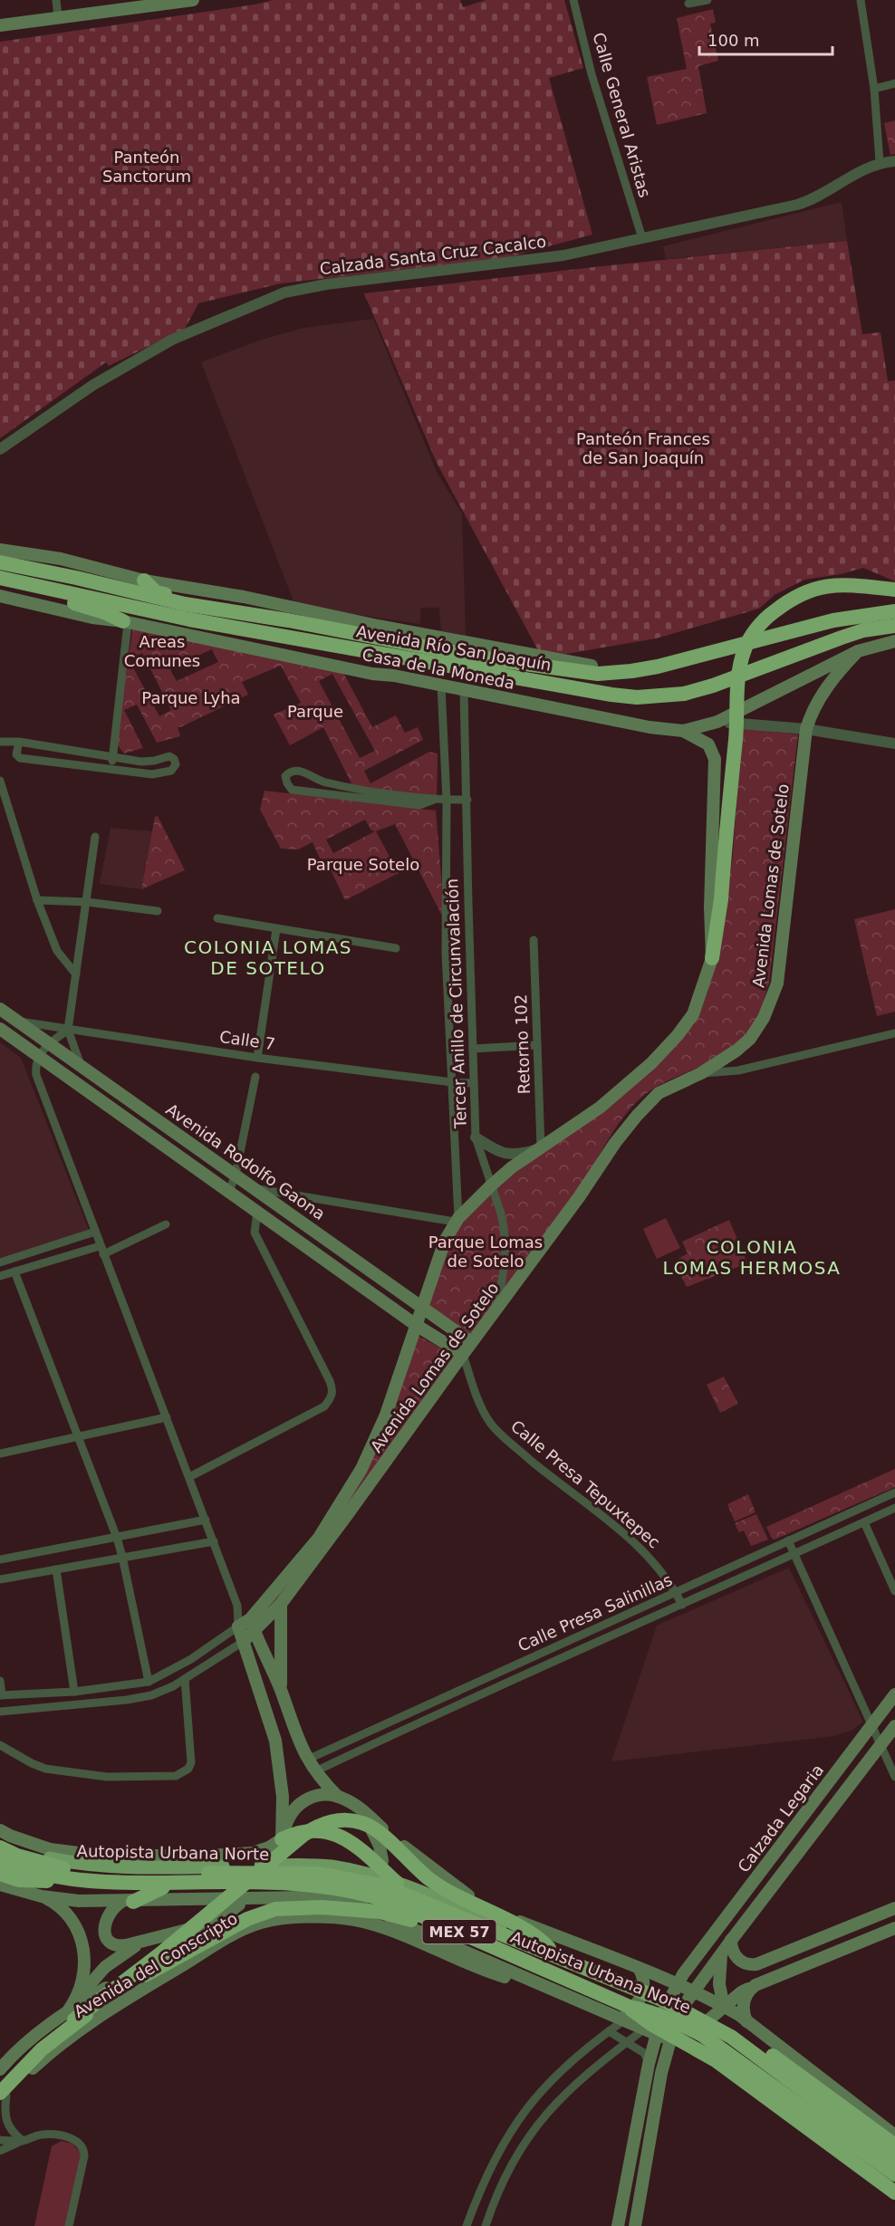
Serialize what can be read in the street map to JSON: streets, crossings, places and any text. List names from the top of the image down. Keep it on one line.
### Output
{"streets":{"highway":["Avenida Río San Joaquín","Autopista Urbana Norte","MEX 57"],"main road":["Casa de la Moneda","Avenida Lomas de Sotelo","Avenida Rodolfo Gaona","Calzada Legaria","Avenida del Conscripto"],"street":["Calle General Aristas","Calzada Santa Cruz Cacalco","Tercer Anillo de Circunvalación","Calle 7","Retorno 102","Calle Presa Tepuxtepec","Calle Presa Salinillas"]},"crossings":[["Calle General Aristas","Calzada Santa Cruz Cacalco"],["Avenida Río San Joaquín","Casa de la Moneda"],["Casa de la Moneda","Avenida Lomas de Sotelo"],["Casa de la Moneda","Tercer Anillo de Circunvalación"],["Avenida Lomas de Sotelo","Tercer Anillo de Circunvalación"],["Avenida Lomas de Sotelo","Retorno 102"],["Avenida Lomas de Sotelo","Avenida Rodolfo Gaona"],["Avenida Lomas de Sotelo","Calle Presa Tepuxtepec"],["Tercer Anillo de Circunvalación","Calle 7"],["Calle 7","Avenida Rodolfo Gaona"],["Avenida Rodolfo Gaona","Calle Presa Tepuxtepec"],["Calle Presa Tepuxtepec","Calle Presa Salinillas"]],"districts":["COLONIA LOMAS DE SOTELO","COLONIA LOMAS HERMOSA"],"parks":["Panteón Sanctorum","Panteón Frances de San Joaquín","Areas Comunes","Parque Lyha","Parque","Parque Sotelo","Parque Lomas de Sotelo"],"scale_bar":"100 m"}
